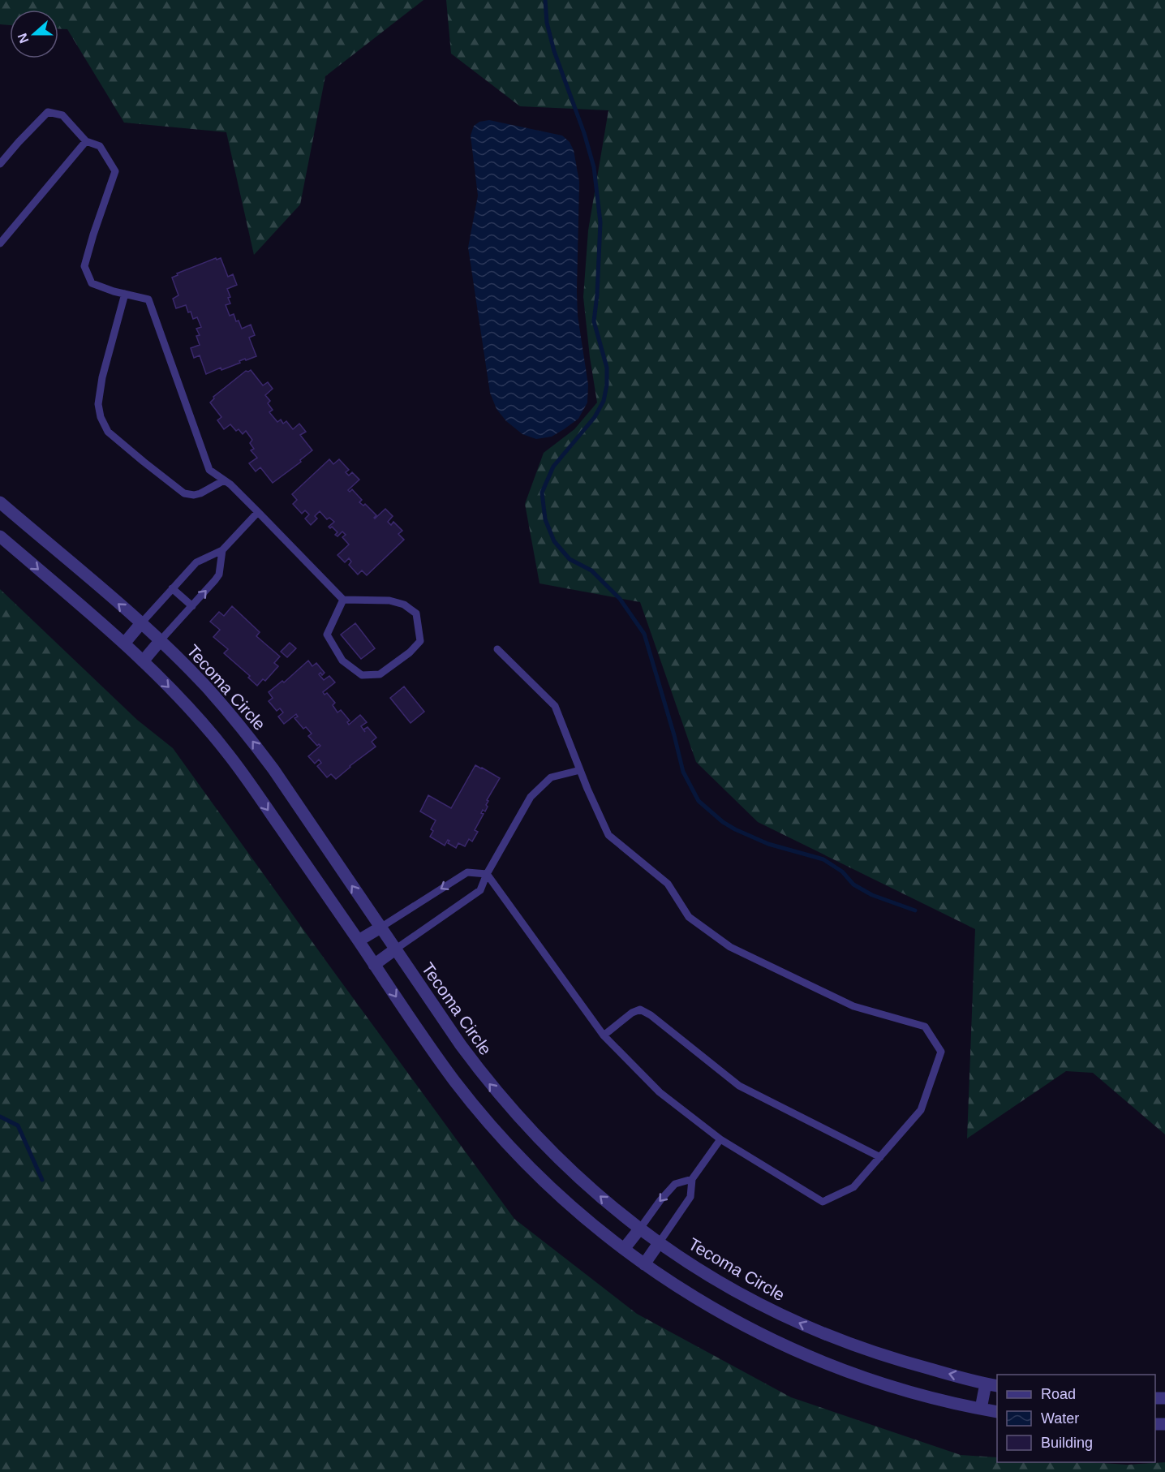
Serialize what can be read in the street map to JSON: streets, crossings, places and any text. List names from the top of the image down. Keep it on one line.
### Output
{"streets":{"street":["Tecoma Circle"]},"legend":["Road","Water","Building"],"north":"left"}
